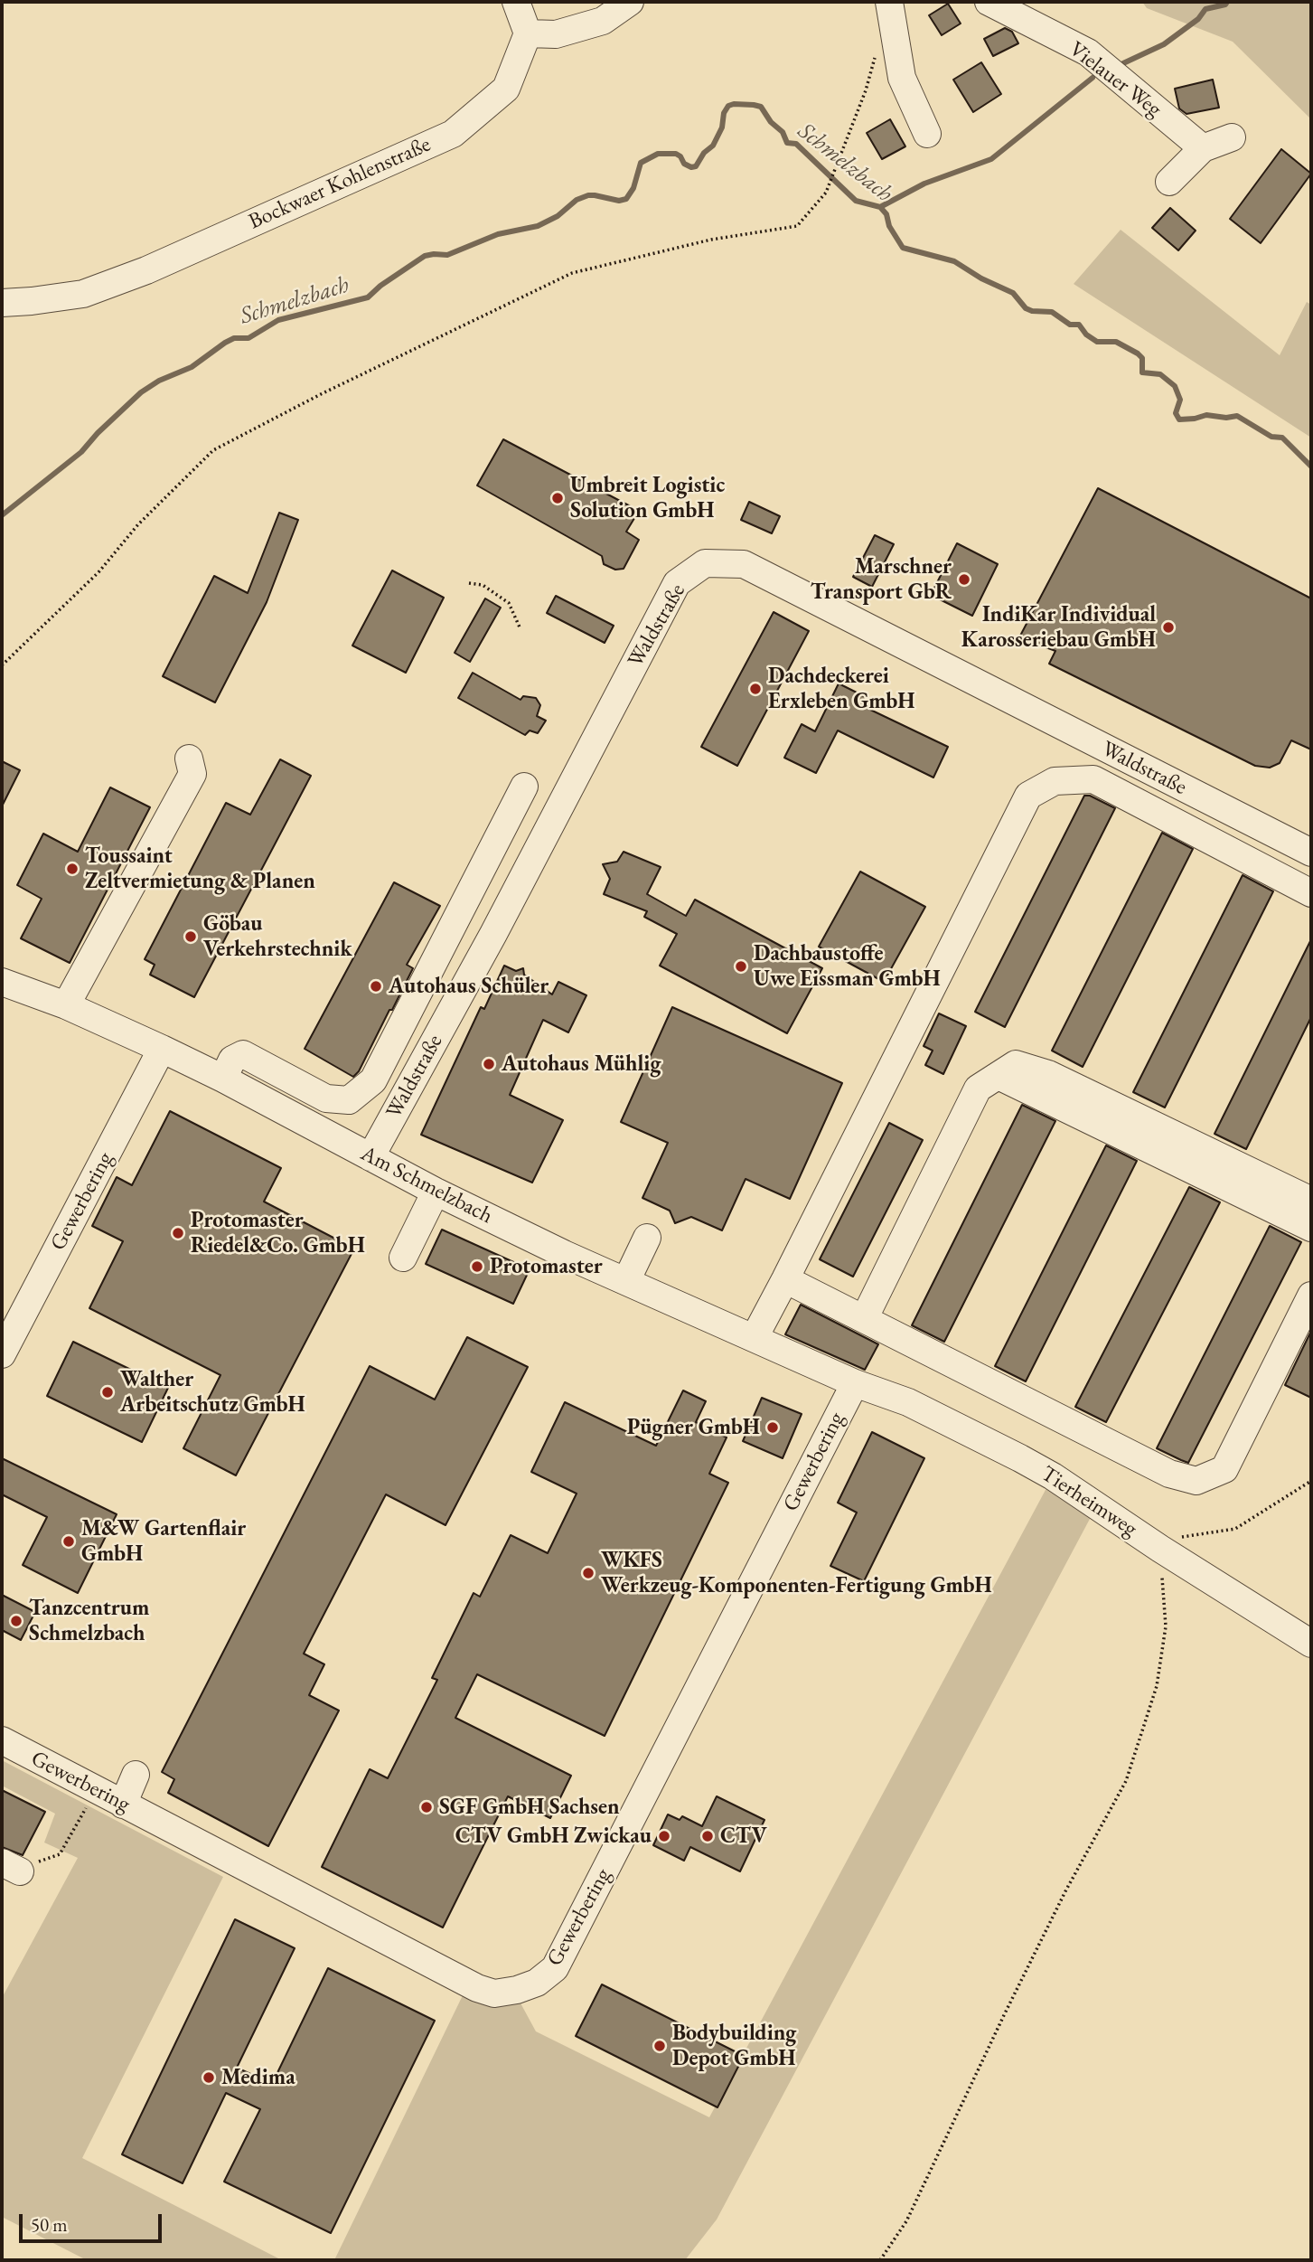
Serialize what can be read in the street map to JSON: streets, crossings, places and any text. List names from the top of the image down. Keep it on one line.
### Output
{"streets":{"street":["Vielauer Weg","Bockwaer Kohlenstraße","Waldstraße","Am Schmelzbach","Gewerbering","Tierheimweg"]},"crossings":[["Waldstraße","Am Schmelzbach"],["Am Schmelzbach","Gewerbering"],["Am Schmelzbach","Tierheimweg"],["Gewerbering","Tierheimweg"]],"water":["Schmelzbach"],"places":["Umbreit Logistic Solution GmbH","Marschner Transport GbR","IndiKar Individual Karosseriebau GmbH","Dachdeckerei Erxleben GmbH","Toussaint Zeltvermietung & Planen","Göbau Verkehrstechnik","Dachbaustoffe Uwe Eissman GmbH","Autohaus Schüler","Autohaus Mühlig","Protomaster Riedel&Co. GmbH","Protomaster","Walther Arbeitschutz GmbH","Pügner GmbH","M&W Gartenflair GmbH","WKFS Werkzeug-Komponenten-Fertigung GmbH","Tanzcentrum Schmelzbach","SGF GmbH Sachsen","CTV GmbH Zwickau","CTV","Bodybuilding Depot GmbH","Medima"],"scale_bar":"50 m"}
